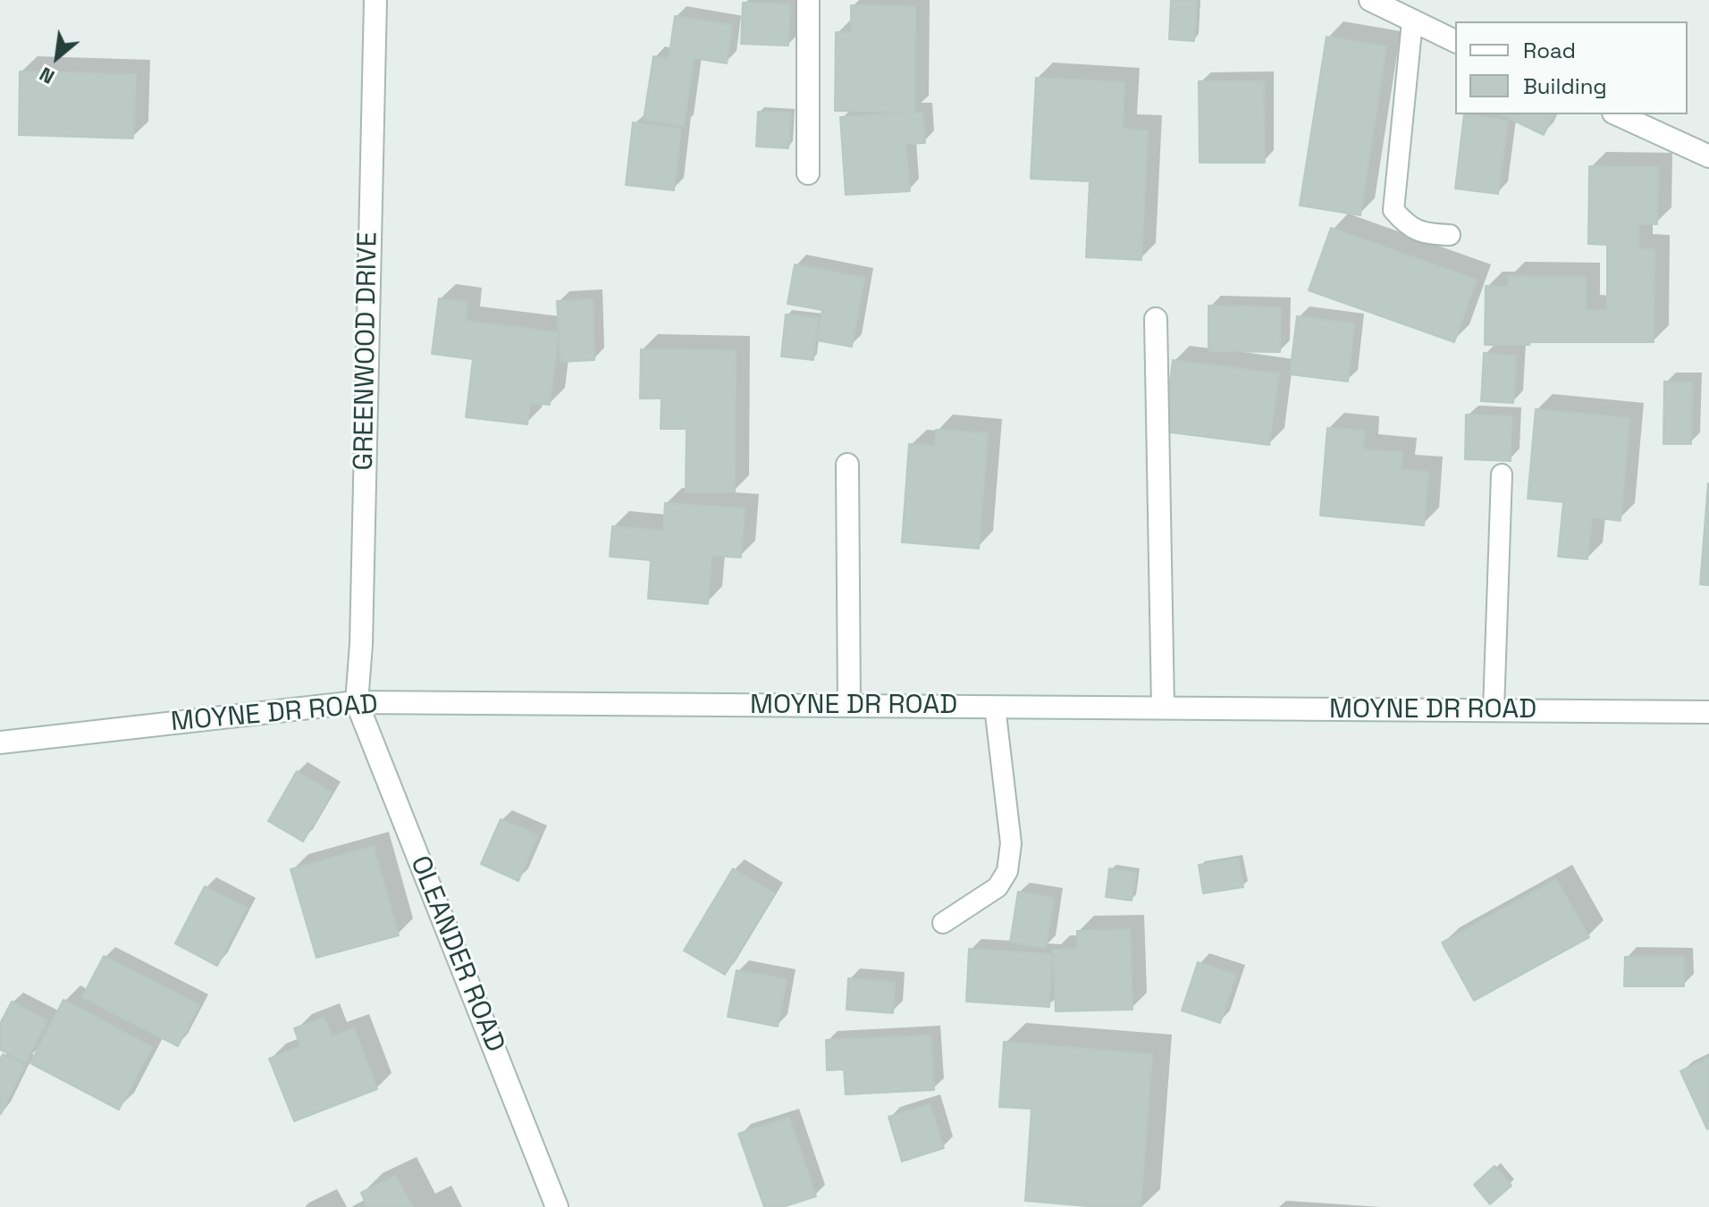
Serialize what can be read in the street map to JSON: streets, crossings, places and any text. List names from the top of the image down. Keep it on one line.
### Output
{"streets":{"street":["GREENWOOD DRIVE","MOYNE DR ROAD","OLEANDER ROAD"]},"crossings":[["GREENWOOD DRIVE","MOYNE DR ROAD"],["GREENWOOD DRIVE","OLEANDER ROAD"],["MOYNE DR ROAD","OLEANDER ROAD"]],"legend":["Road","Building"],"north":"bottom left"}
